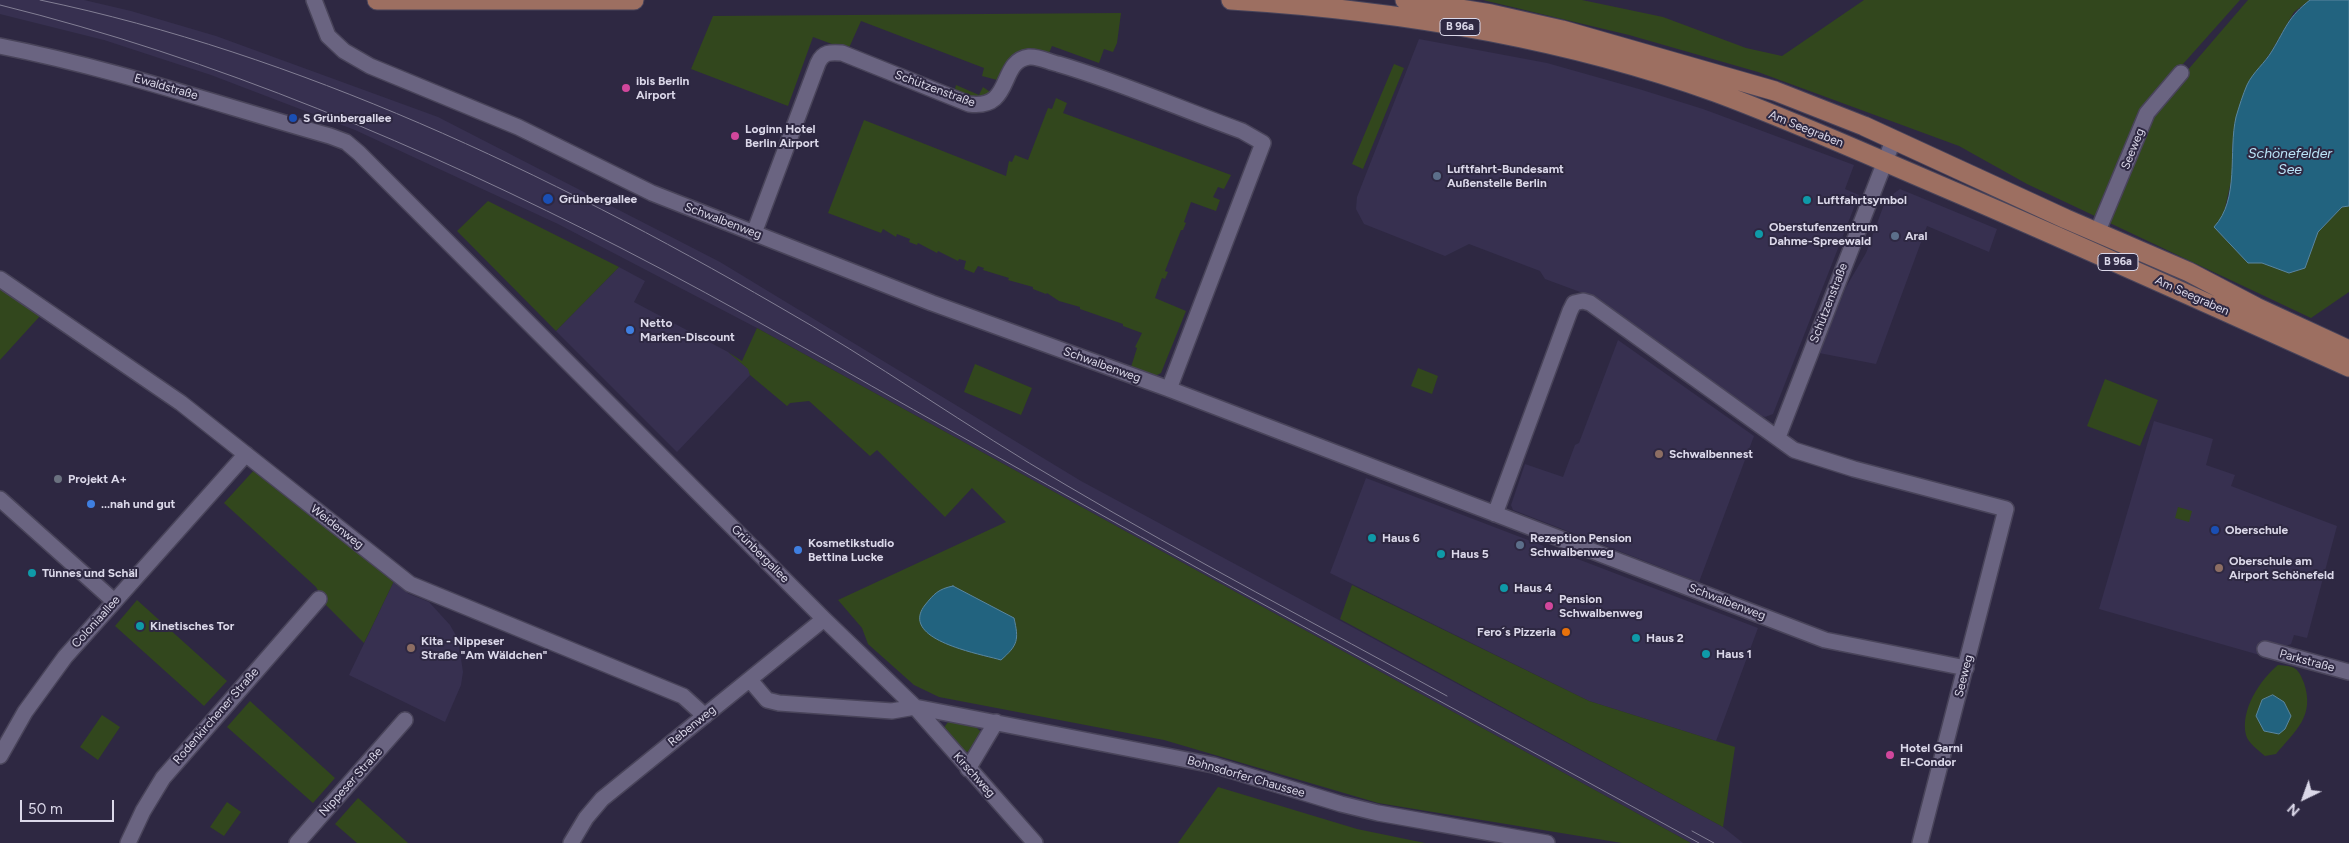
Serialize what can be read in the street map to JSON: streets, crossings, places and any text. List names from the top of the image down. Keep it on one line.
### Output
{"streets":{"main road":["B 96a","Am Seegraben"],"street":["Ewaldstraße","Schützenstraße","Seeweg","Schwalbenweg","Weidenweg","Grünbergallee","Coloniaallee","Parkstraße","Rodenkirchener Straße","Rebenweg","Kirschweg","Bohnsdorfer Chaussee","Nippeser Straße"]},"crossings":[["Ewaldstraße","Grünbergallee"],["Schützenstraße","Am Seegraben"],["Schützenstraße","Seeweg"],["Schützenstraße","Schwalbenweg"],["Am Seegraben","Seeweg"],["Seeweg","Schwalbenweg"],["Weidenweg","Coloniaallee"],["Weidenweg","Rebenweg"],["Grünbergallee","Rebenweg"],["Grünbergallee","Kirschweg"],["Rebenweg","Kirschweg"],["Kirschweg","Bohnsdorfer Chaussee"]],"water":["Schönefelder See"],"places":["ibis Berlin Airport","S Grünbergallee","Loginn Hotel Berlin Airport","Luftfahrt-Bundesamt Außenstelle Berlin","Grünbergallee","Luftfahrtsymbol","Oberstufenzentrum Dahme-Spreewald","Aral","Netto Marken-Discount","Schwalbennest","Projekt A+","...nah und gut","Oberschule","Haus 6","Rezeption Pension Schwalbenweg","Kosmetikstudio Bettina Lucke","Haus 5","Oberschule am Airport Schönefeld","Tünnes und Schäl","Haus 4","Pension Schwalbenweg","Kinetisches Tor","Fero´s Pizzeria","Haus 2","Kita - Nippeser Straße \"Am Wäldchen\"","Haus 1","Hotel Garni El-Condor"],"scale_bar":"50 m","north":"bottom left"}
